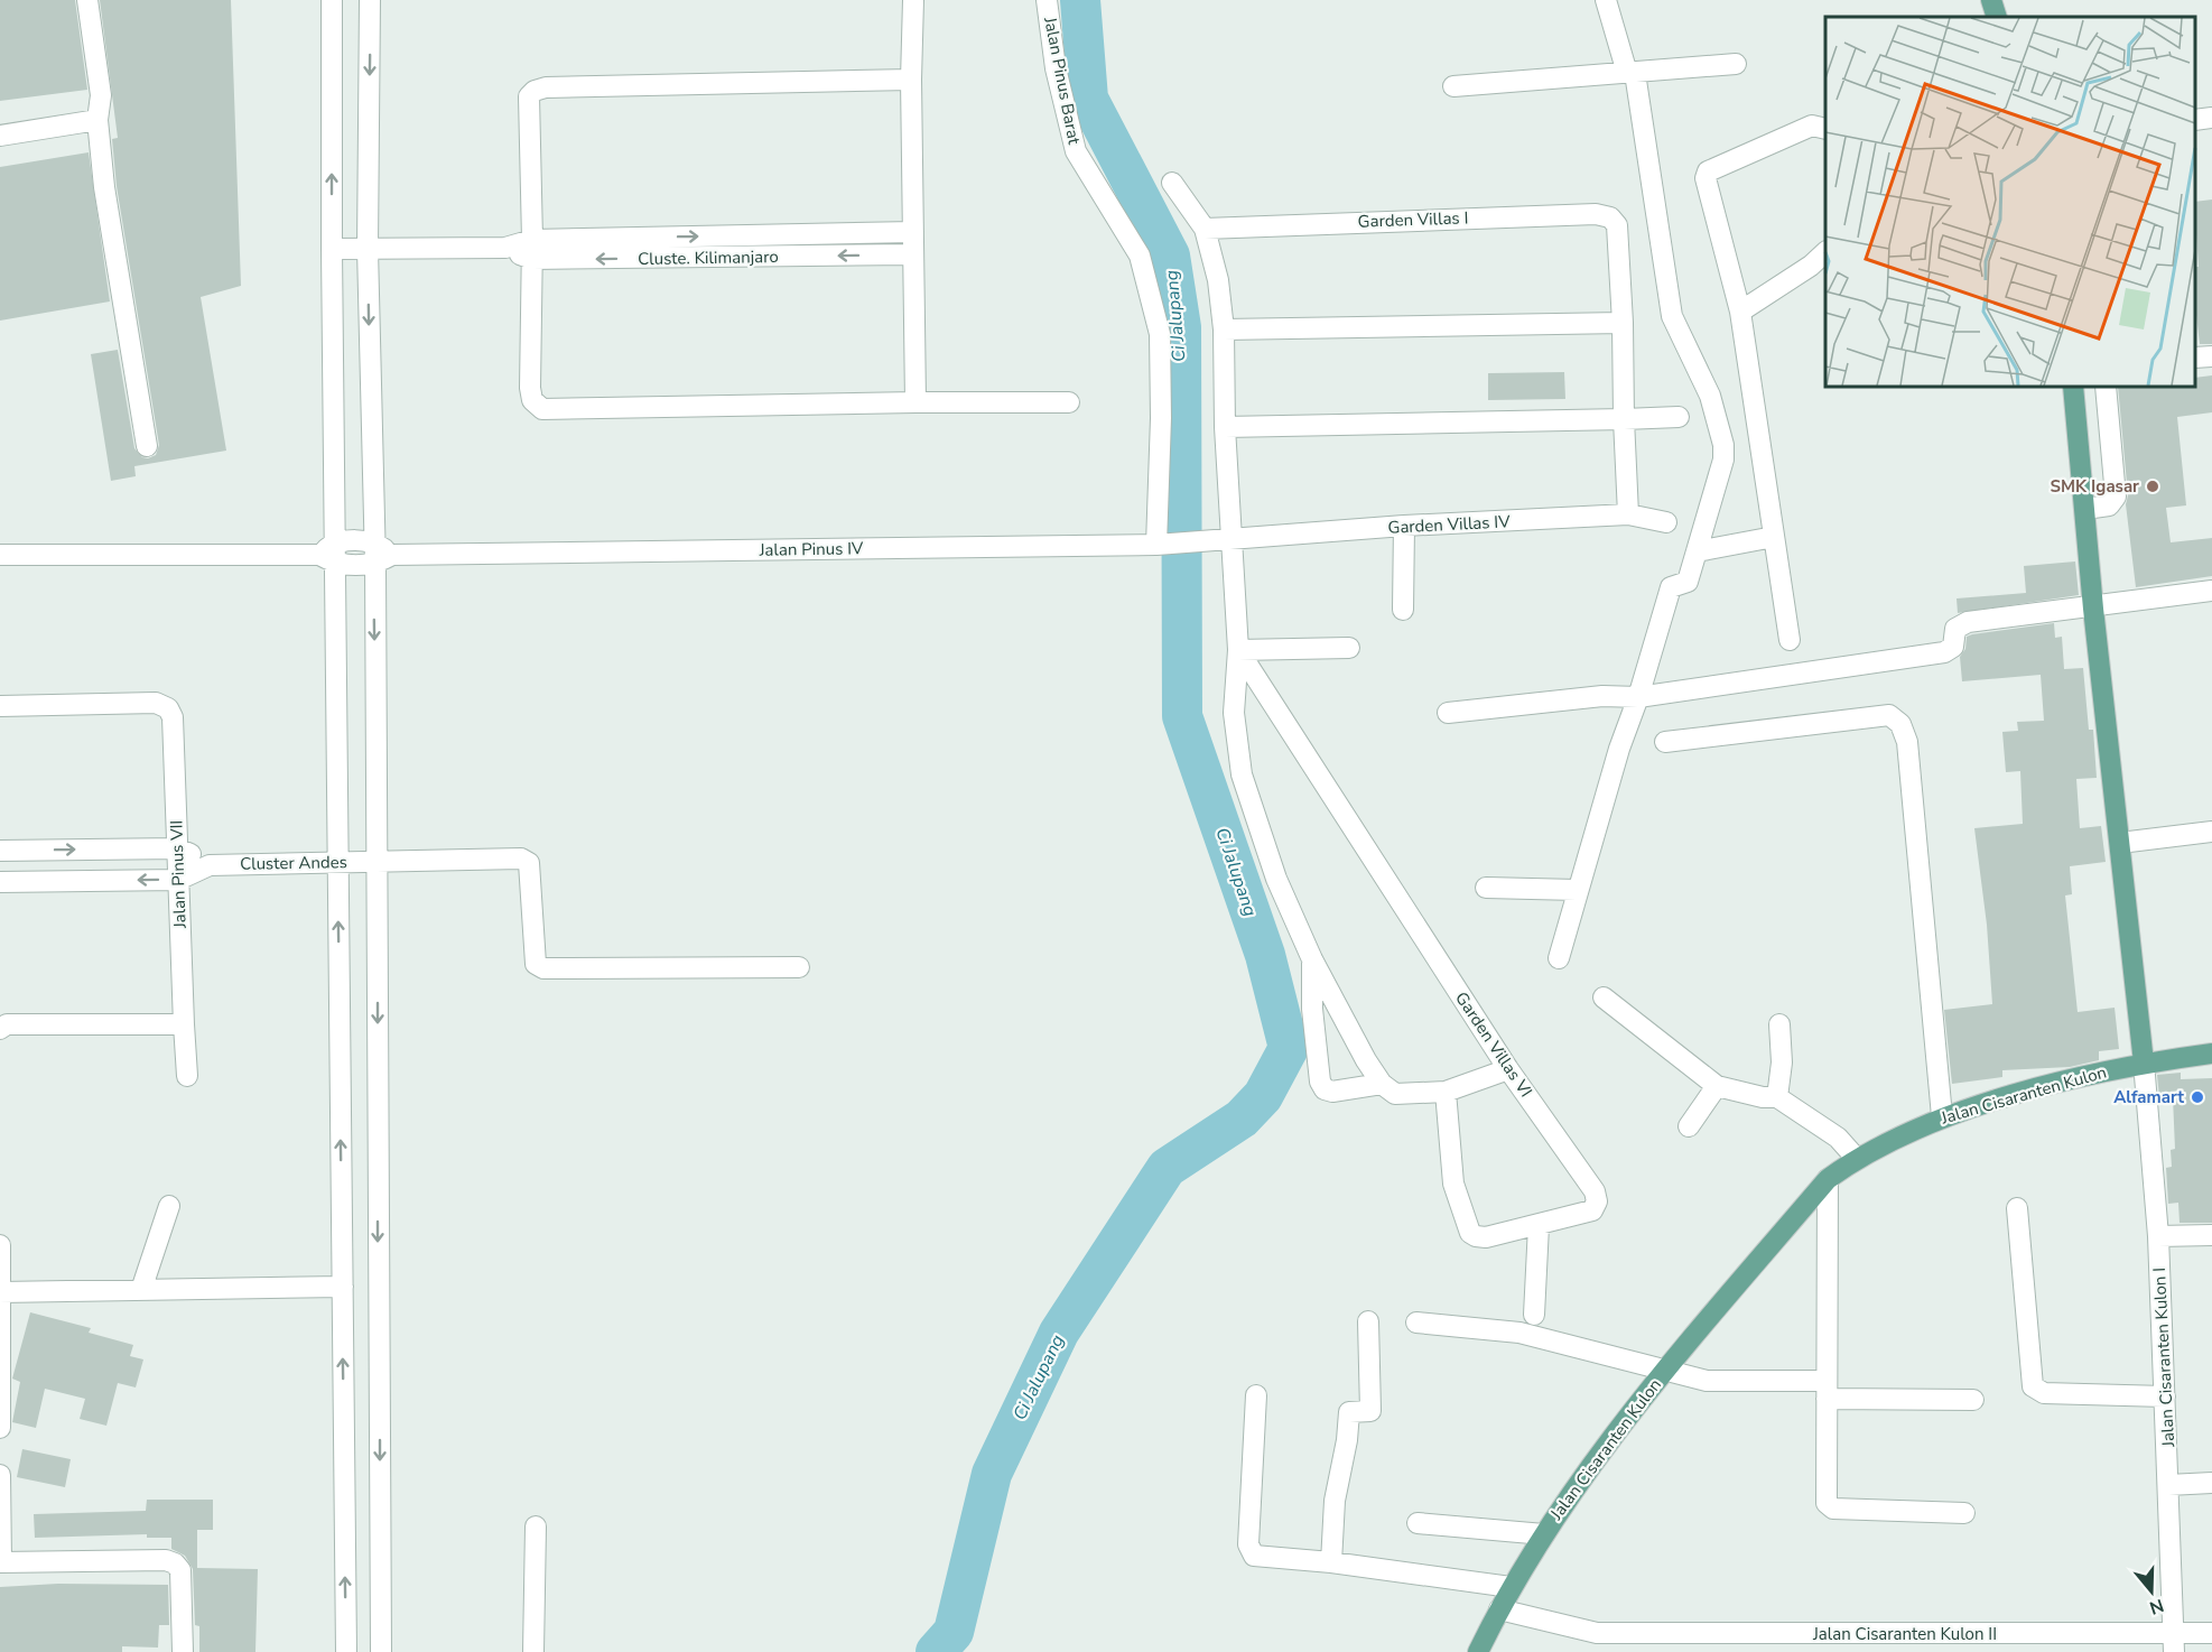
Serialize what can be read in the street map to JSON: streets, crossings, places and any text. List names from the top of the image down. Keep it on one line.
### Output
{"streets":{"main road":["Jalan Cisaranten Kulon"],"street":["Jalan Pinus Barat","Garden Villas I","Cluste. Kilimanjaro","Garden Villas IV","Jalan Pinus IV","Cluster Andes","Jalan Pinus VII","Garden Villas VI","Jalan Cisaranten Kulon I","Jalan Cisaranten Kulon II"]},"crossings":[["Jalan Pinus Barat","Jalan Pinus IV"],["Garden Villas IV","Jalan Pinus IV"],["Jalan Cisaranten Kulon","Jalan Cisaranten Kulon I"],["Jalan Cisaranten Kulon","Jalan Cisaranten Kulon II"],["Jalan Cisaranten Kulon I","Jalan Cisaranten Kulon II"]],"water":["Ci Jalupang"],"places":["SMK Igasar","Alfamart"],"north":"bottom"}
